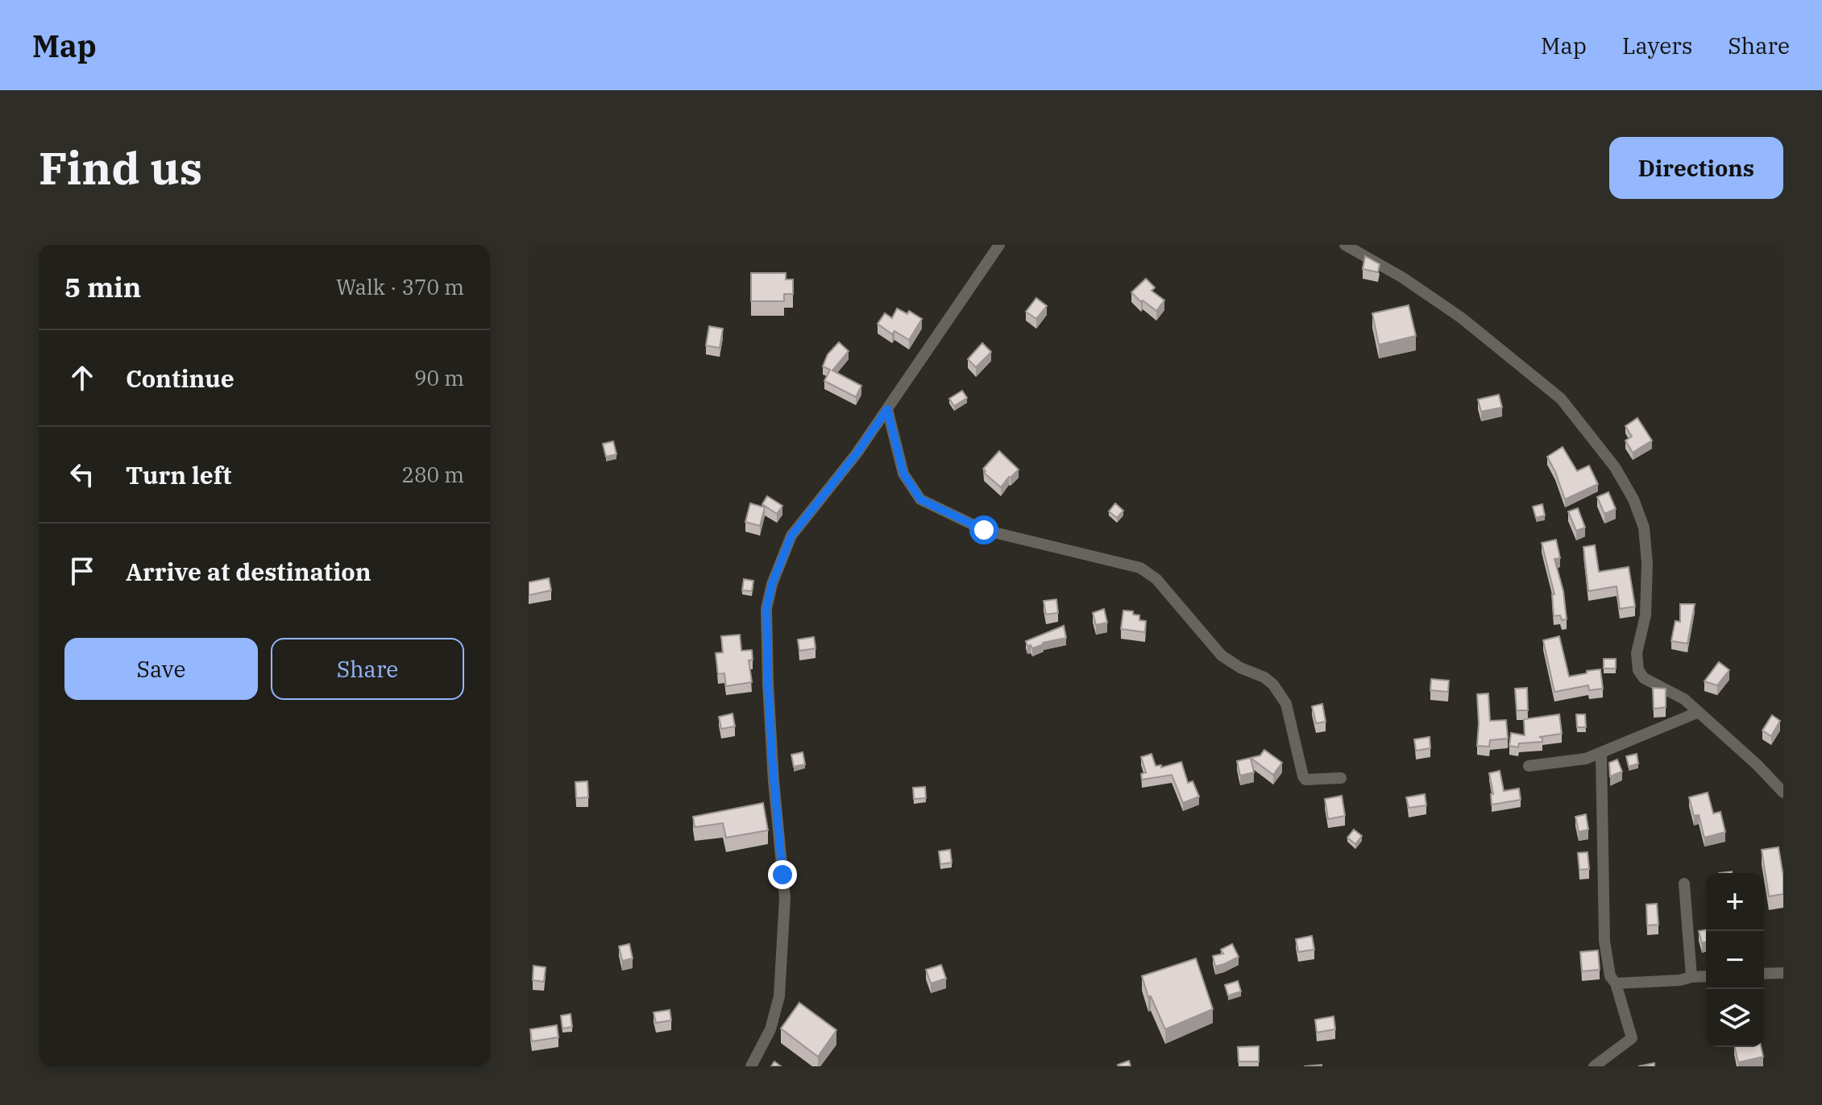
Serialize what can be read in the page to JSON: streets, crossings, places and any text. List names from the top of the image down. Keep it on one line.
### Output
{"page":{"header":"Map","nav":["Map","Layers","Share"],"buttons":["Directions",["Save","Share"]],"title":"Find us","heading":["5 min","Walk · 370 m"],"list":[["Continue","90 m"],["Turn left","280 m"],"Arrive at destination"],"map_buttons":["+","−"]}}
